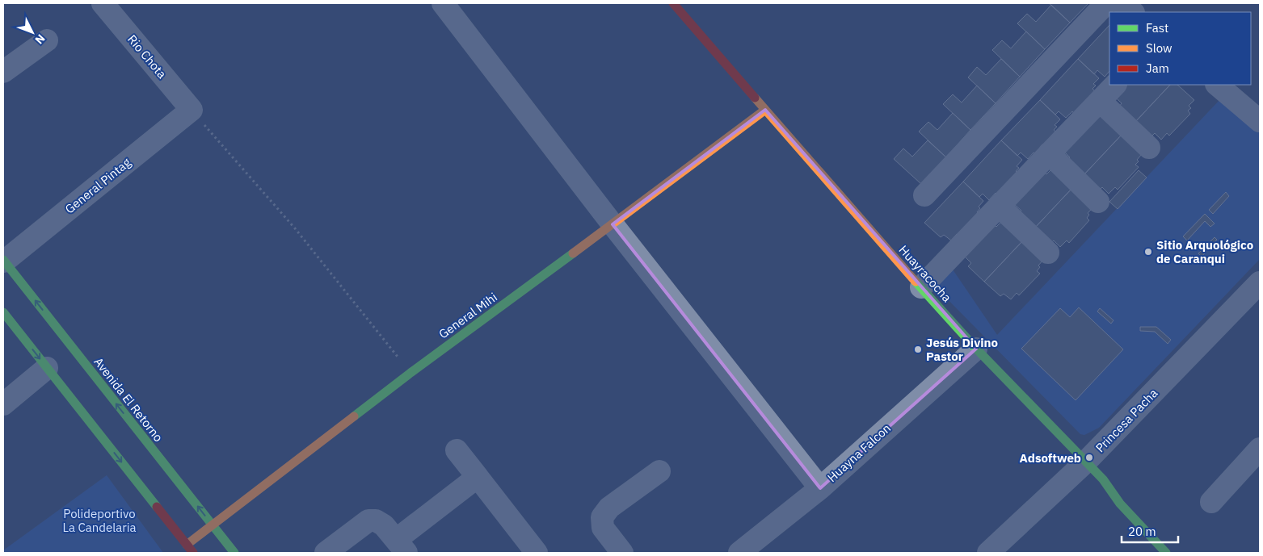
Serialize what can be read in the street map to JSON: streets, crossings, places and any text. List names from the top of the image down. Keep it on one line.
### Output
{"streets":{"street":["Rio Chota","General Pintag","Huayracocha","General Mihi","Avenida El Retorno","Princesa Pacha","Huayna Falcon"]},"crossings":[["Rio Chota","General Pintag"],["General Pintag","Avenida El Retorno"],["Huayracocha","General Mihi"],["Huayracocha","Princesa Pacha"],["Huayracocha","Huayna Falcon"],["General Mihi","Avenida El Retorno"]],"parks":["Polideportivo La Candelaria"],"places":["Sitio Arquológico de Caranqui","Jesús Divino Pastor","Adsoftweb"],"legend":["Fast","Slow","Jam"],"scale_bar":"20 m","north":"bottom right"}
